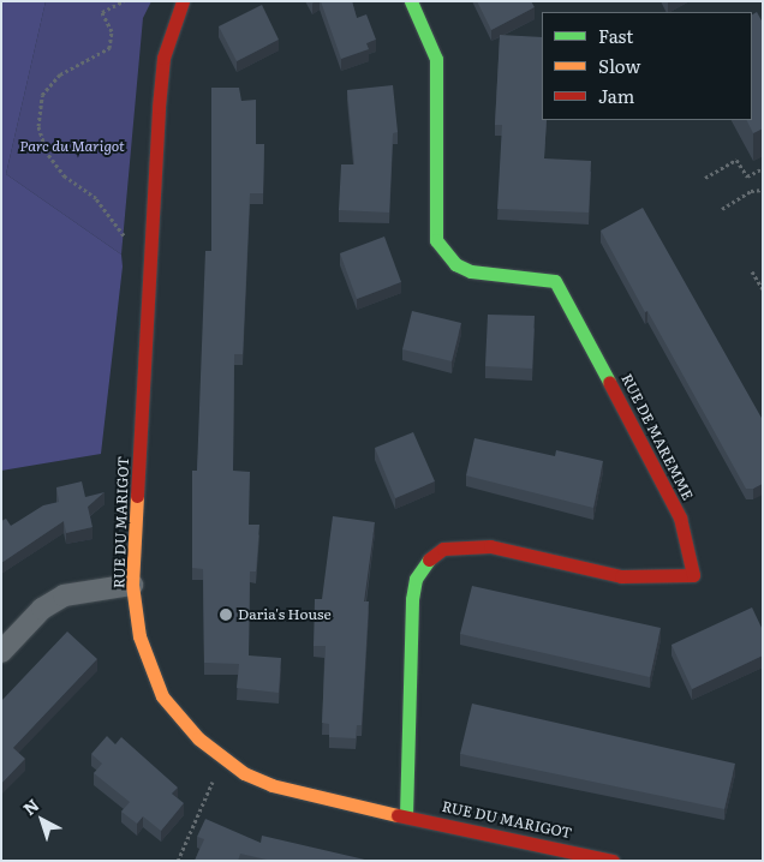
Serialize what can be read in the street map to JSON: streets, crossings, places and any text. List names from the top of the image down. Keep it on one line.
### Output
{"streets":{"street":["RUE DE MAREMME","RUE DU MARIGOT"]},"crossings":[["RUE DE MAREMME","RUE DU MARIGOT"]],"parks":["Parc du Marigot"],"places":["Daria's House"],"legend":["Fast","Slow","Jam"],"north":"top left"}
